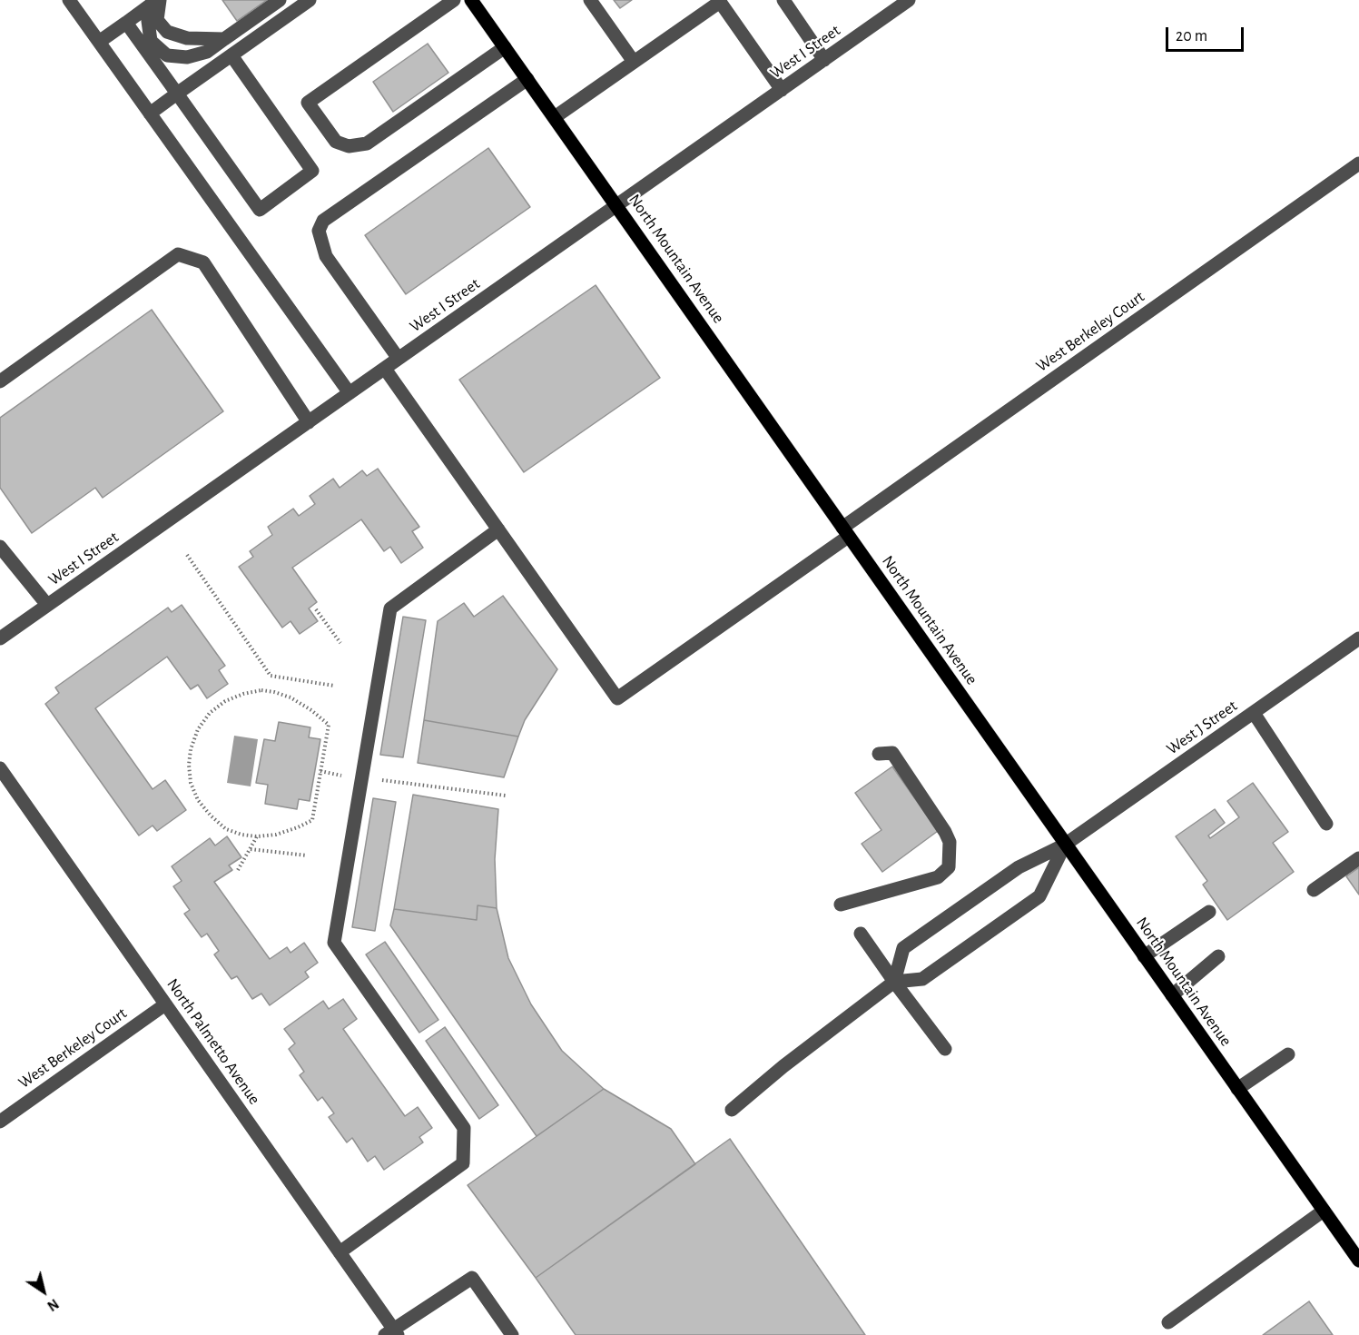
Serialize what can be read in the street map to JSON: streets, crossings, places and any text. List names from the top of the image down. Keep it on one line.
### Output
{"streets":{"main road":["North Mountain Avenue"],"street":["West I Street","West Berkeley Court","West J Street","North Palmetto Avenue"]},"crossings":[["West I Street","North Mountain Avenue"],["North Mountain Avenue","West Berkeley Court"],["North Mountain Avenue","West J Street"],["West Berkeley Court","North Palmetto Avenue"]],"scale_bar":"20 m","north":"bottom right"}
